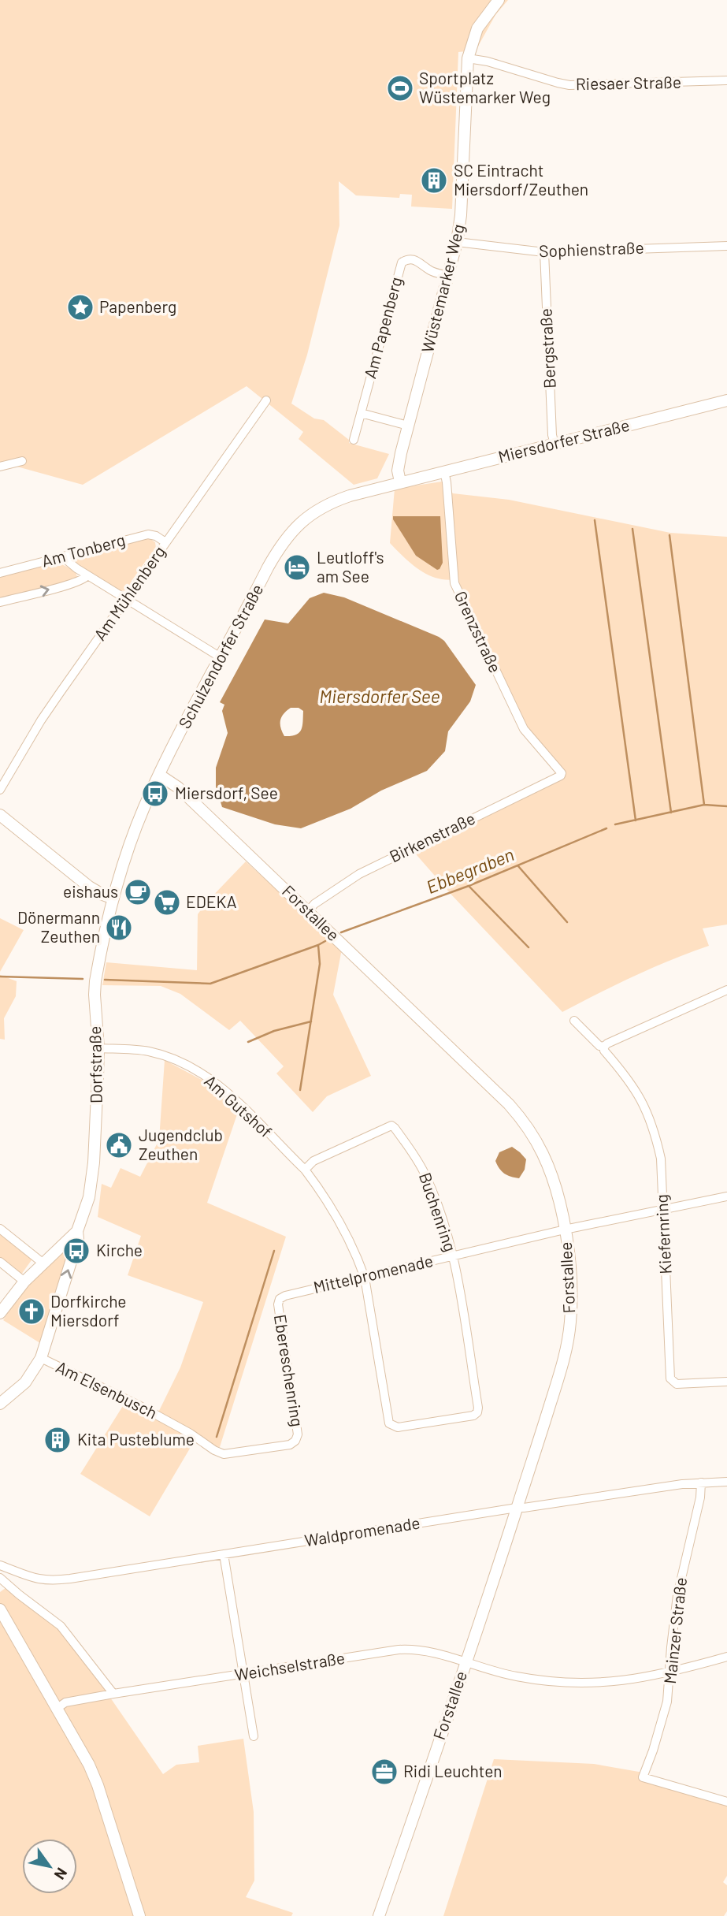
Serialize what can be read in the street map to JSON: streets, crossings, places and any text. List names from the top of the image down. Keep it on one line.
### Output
{"streets":{"main road":["Wüstemarker Weg","Miersdorfer Straße","Schulzendorfer Straße","Forstallee","Dorfstraße"],"street":["Riesaer Straße","Sophienstraße","Am Papenberg","Bergstraße","Am Tonberg","Am Mühlenberg","Grenzstraße","Birkenstraße","Am Gutshof","Buchenring","Kiefernring","Mittelpromenade","Ebereschenring","Am Elsenbusch","Waldpromenade","Mainzer Straße","Weichselstraße"]},"crossings":[["Riesaer Straße","Wüstemarker Weg"],["Sophienstraße","Wüstemarker Weg"],["Sophienstraße","Bergstraße"],["Wüstemarker Weg","Am Papenberg"],["Wüstemarker Weg","Miersdorfer Straße"],["Wüstemarker Weg","Schulzendorfer Straße"],["Bergstraße","Miersdorfer Straße"],["Miersdorfer Straße","Grenzstraße"],["Miersdorfer Straße","Schulzendorfer Straße"],["Am Tonberg","Am Mühlenberg"],["Grenzstraße","Birkenstraße"],["Schulzendorfer Straße","Forstallee"],["Schulzendorfer Straße","Dorfstraße"],["Birkenstraße","Forstallee"],["Forstallee","Mittelpromenade"],["Forstallee","Waldpromenade"],["Forstallee","Weichselstraße"],["Dorfstraße","Am Gutshof"],["Dorfstraße","Am Elsenbusch"],["Am Gutshof","Buchenring"],["Buchenring","Mittelpromenade"],["Kiefernring","Mittelpromenade"],["Mittelpromenade","Ebereschenring"],["Ebereschenring","Am Elsenbusch"],["Waldpromenade","Mainzer Straße"],["Mainzer Straße","Weichselstraße"]],"water":["Miersdorfer See","Ebbegraben"],"places":{"sports":["Sportplatz Wüstemarker Weg"],"building":["SC Eintracht Miersdorf/Zeuthen","Kita Pusteblume"],"place":["Papenberg"],"hotel":["Leutloff's am See"],"bus stop":["Miersdorf, See","Kirche"],"cafe":["eishaus"],"supermarket":["EDEKA"],"restaurant":["Dönermann Zeuthen"],"public building":["Jugendclub Zeuthen"],"church":["Dorfkirche Miersdorf"],"office":["Ridi Leuchten"]},"north":"bottom right"}
